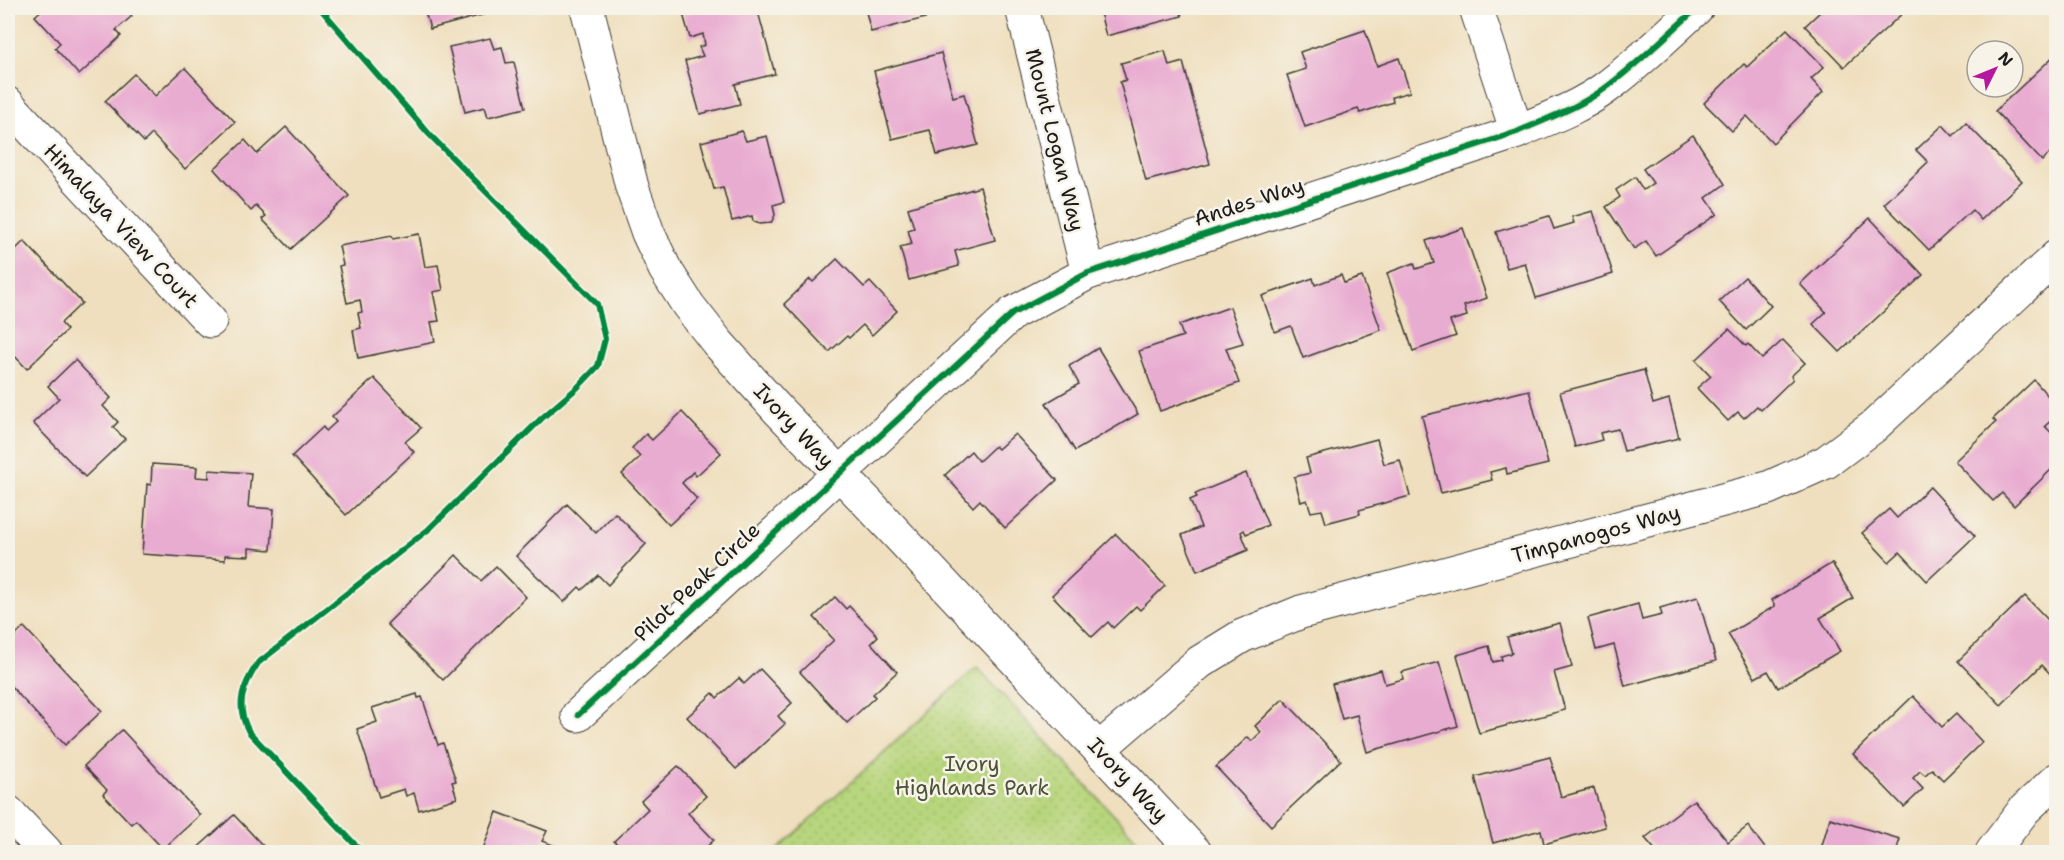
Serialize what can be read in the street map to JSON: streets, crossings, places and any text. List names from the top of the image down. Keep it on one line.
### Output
{"streets":{"street":["Mount Logan Way","Andes Way","Himalaya View Court","Ivory Way","Timpanogos Way","Pilot Peak Circle"]},"crossings":[["Mount Logan Way","Andes Way"],["Andes Way","Ivory Way"],["Andes Way","Pilot Peak Circle"],["Ivory Way","Timpanogos Way"],["Ivory Way","Pilot Peak Circle"]],"parks":["Ivory Highlands Park"],"north":"top right"}
